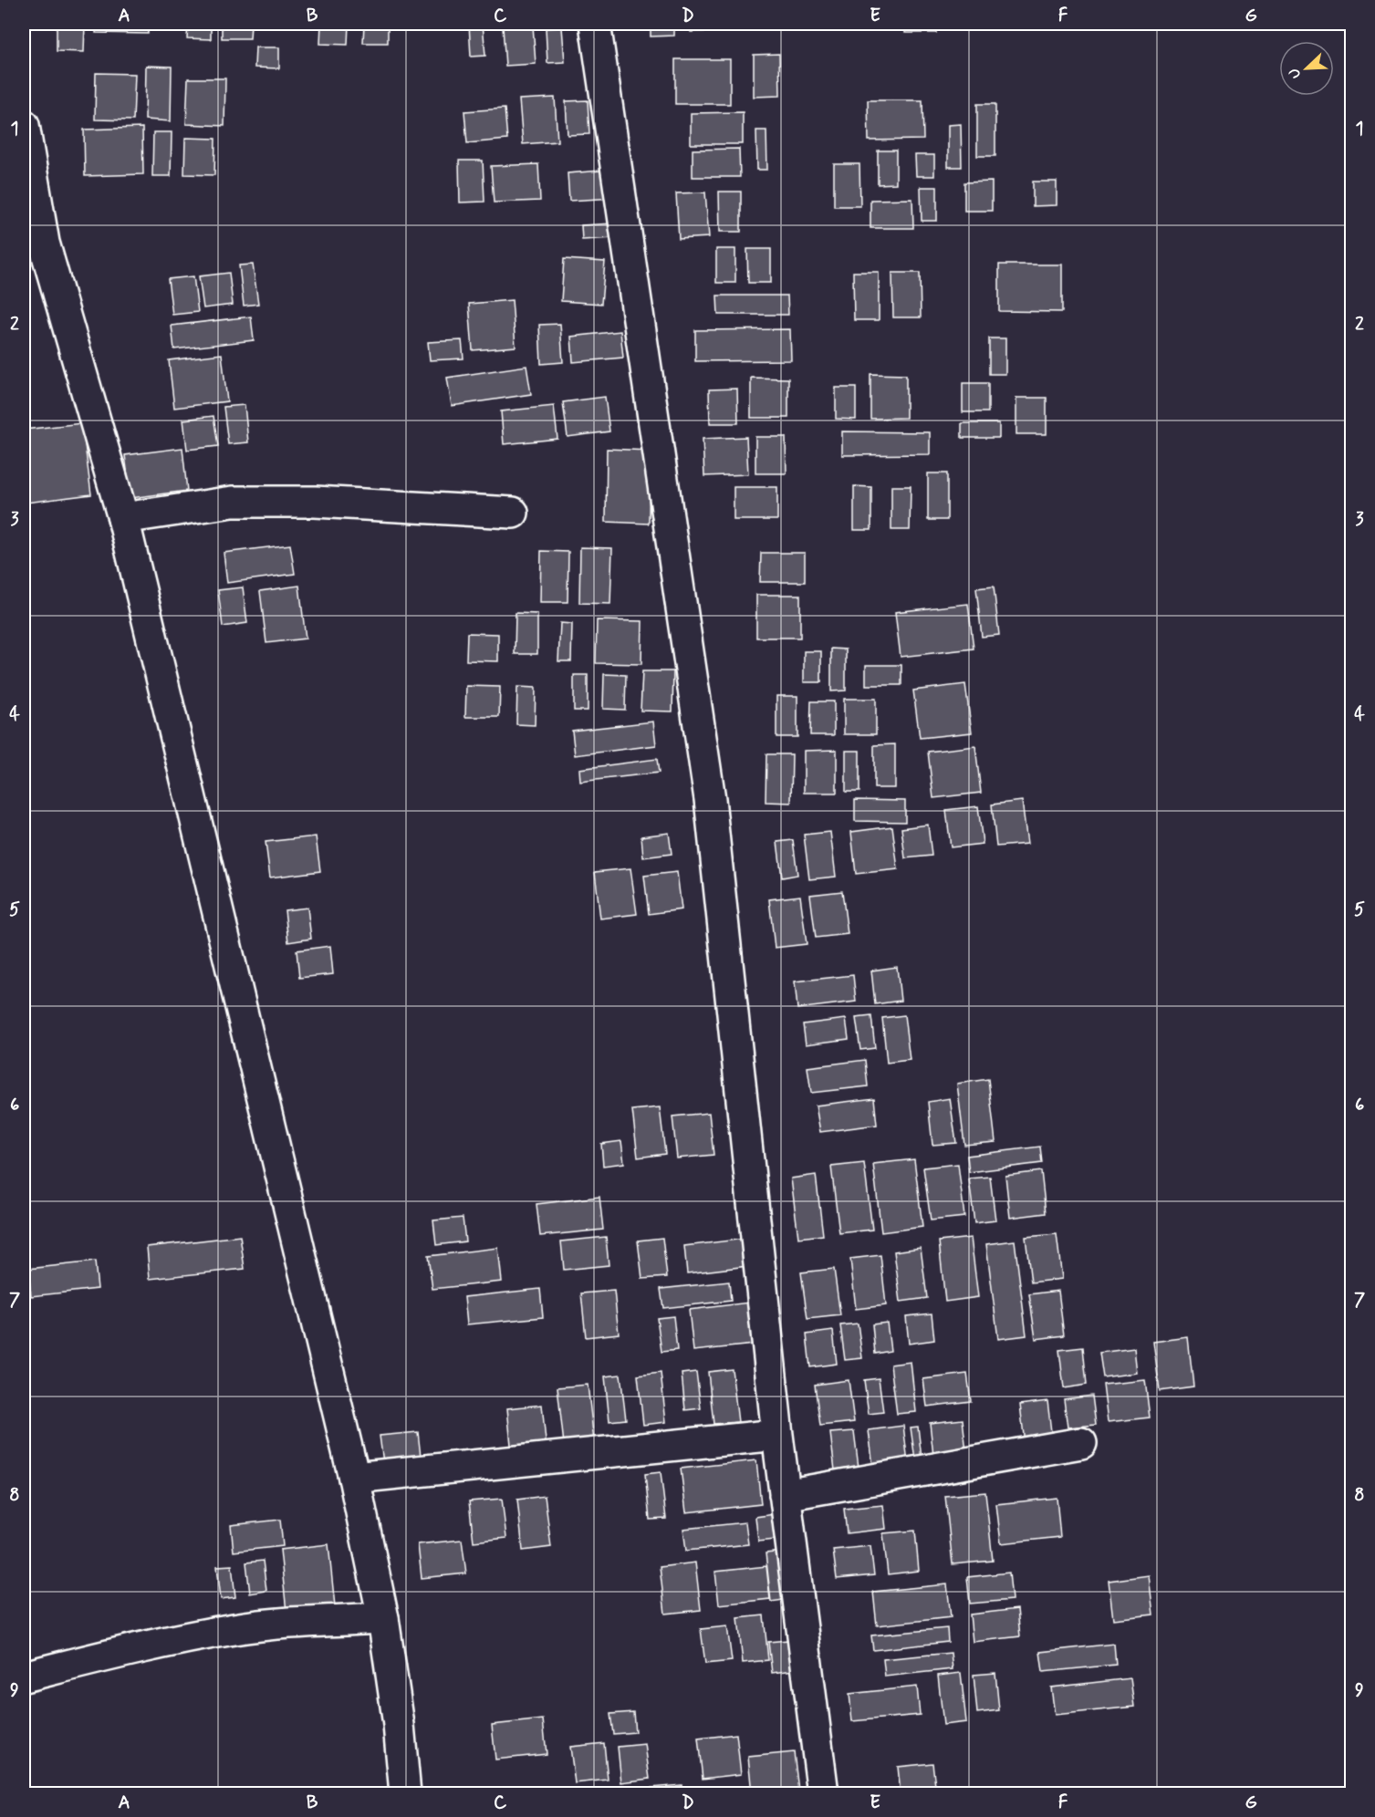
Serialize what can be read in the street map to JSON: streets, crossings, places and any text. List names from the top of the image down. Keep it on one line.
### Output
{"north":"bottom left","grid":{"columns":["A","B","C","D","E","F","G"],"rows":["1","2","3","4","5","6","7","8","9"]}}
